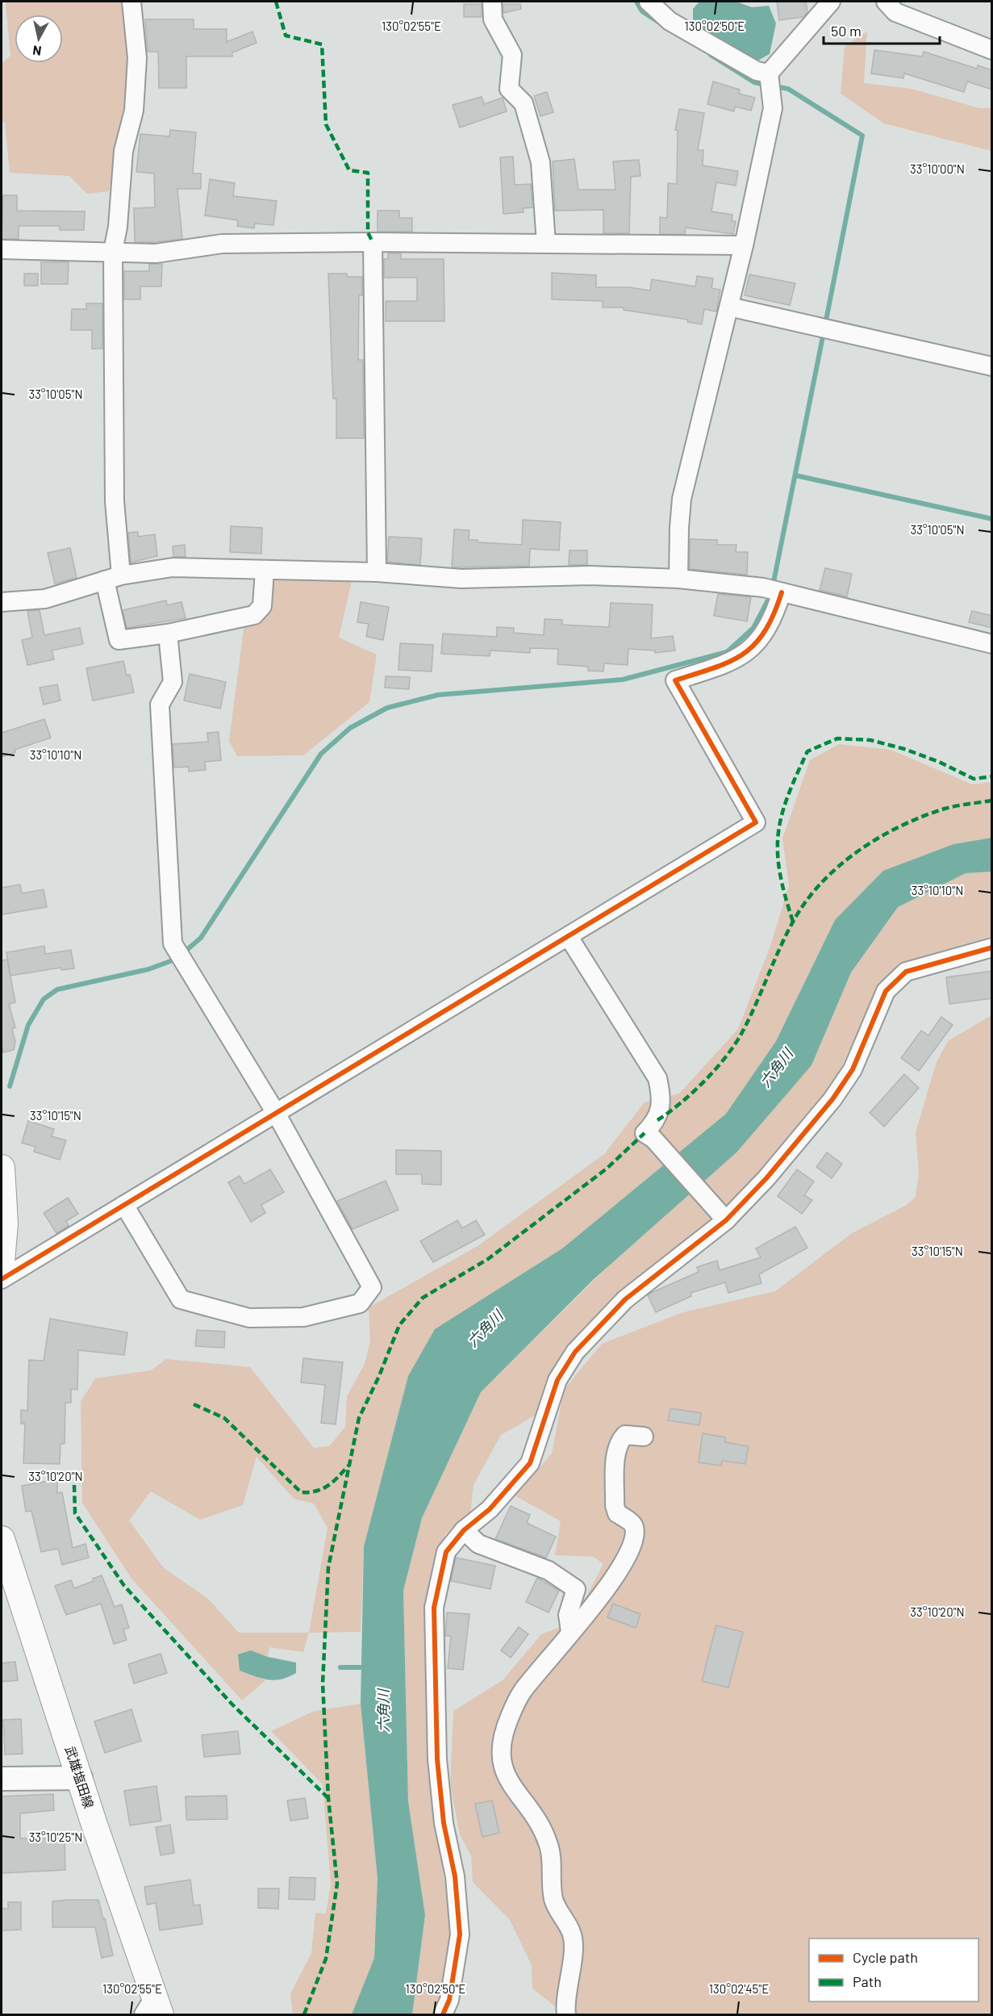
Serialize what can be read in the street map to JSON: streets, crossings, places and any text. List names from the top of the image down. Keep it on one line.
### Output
{"streets":{"main road":["武雄塩田線"]},"water":["六角川"],"legend":["Cycle path","Path"],"scale_bar":"50 m","north":"bottom","coordinates":["130°02'55\"E","130°02'50\"E","33°10'00\"N","33°10'05\"N","33°10'10\"N","33°10'15\"N","33°10'20\"N","33°10'25\"N","130°02'45\"E"]}
